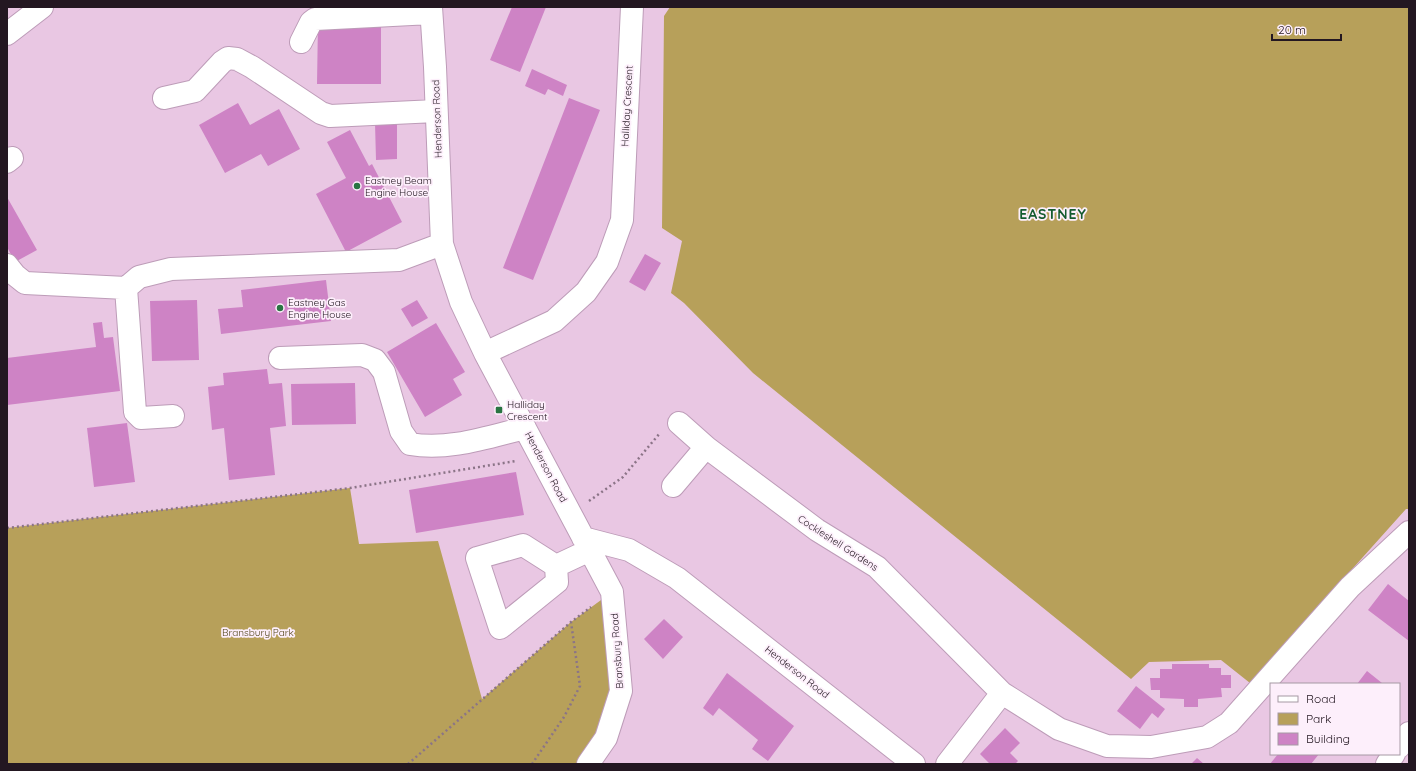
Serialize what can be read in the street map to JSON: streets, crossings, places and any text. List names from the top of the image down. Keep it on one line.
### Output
{"streets":{"street":["Halliday Crescent","Henderson Road","Cockleshell Gardens","Bransbury Road"]},"crossings":[["Halliday Crescent","Henderson Road"],["Henderson Road","Bransbury Road"]],"districts":["EASTNEY"],"parks":["Bransbury Park"],"places":{"other":["Eastney Beam Engine House","Eastney Gas Engine House"],"transit":["Halliday Crescent"]},"legend":["Road","Park","Building"],"scale_bar":"20 m"}
